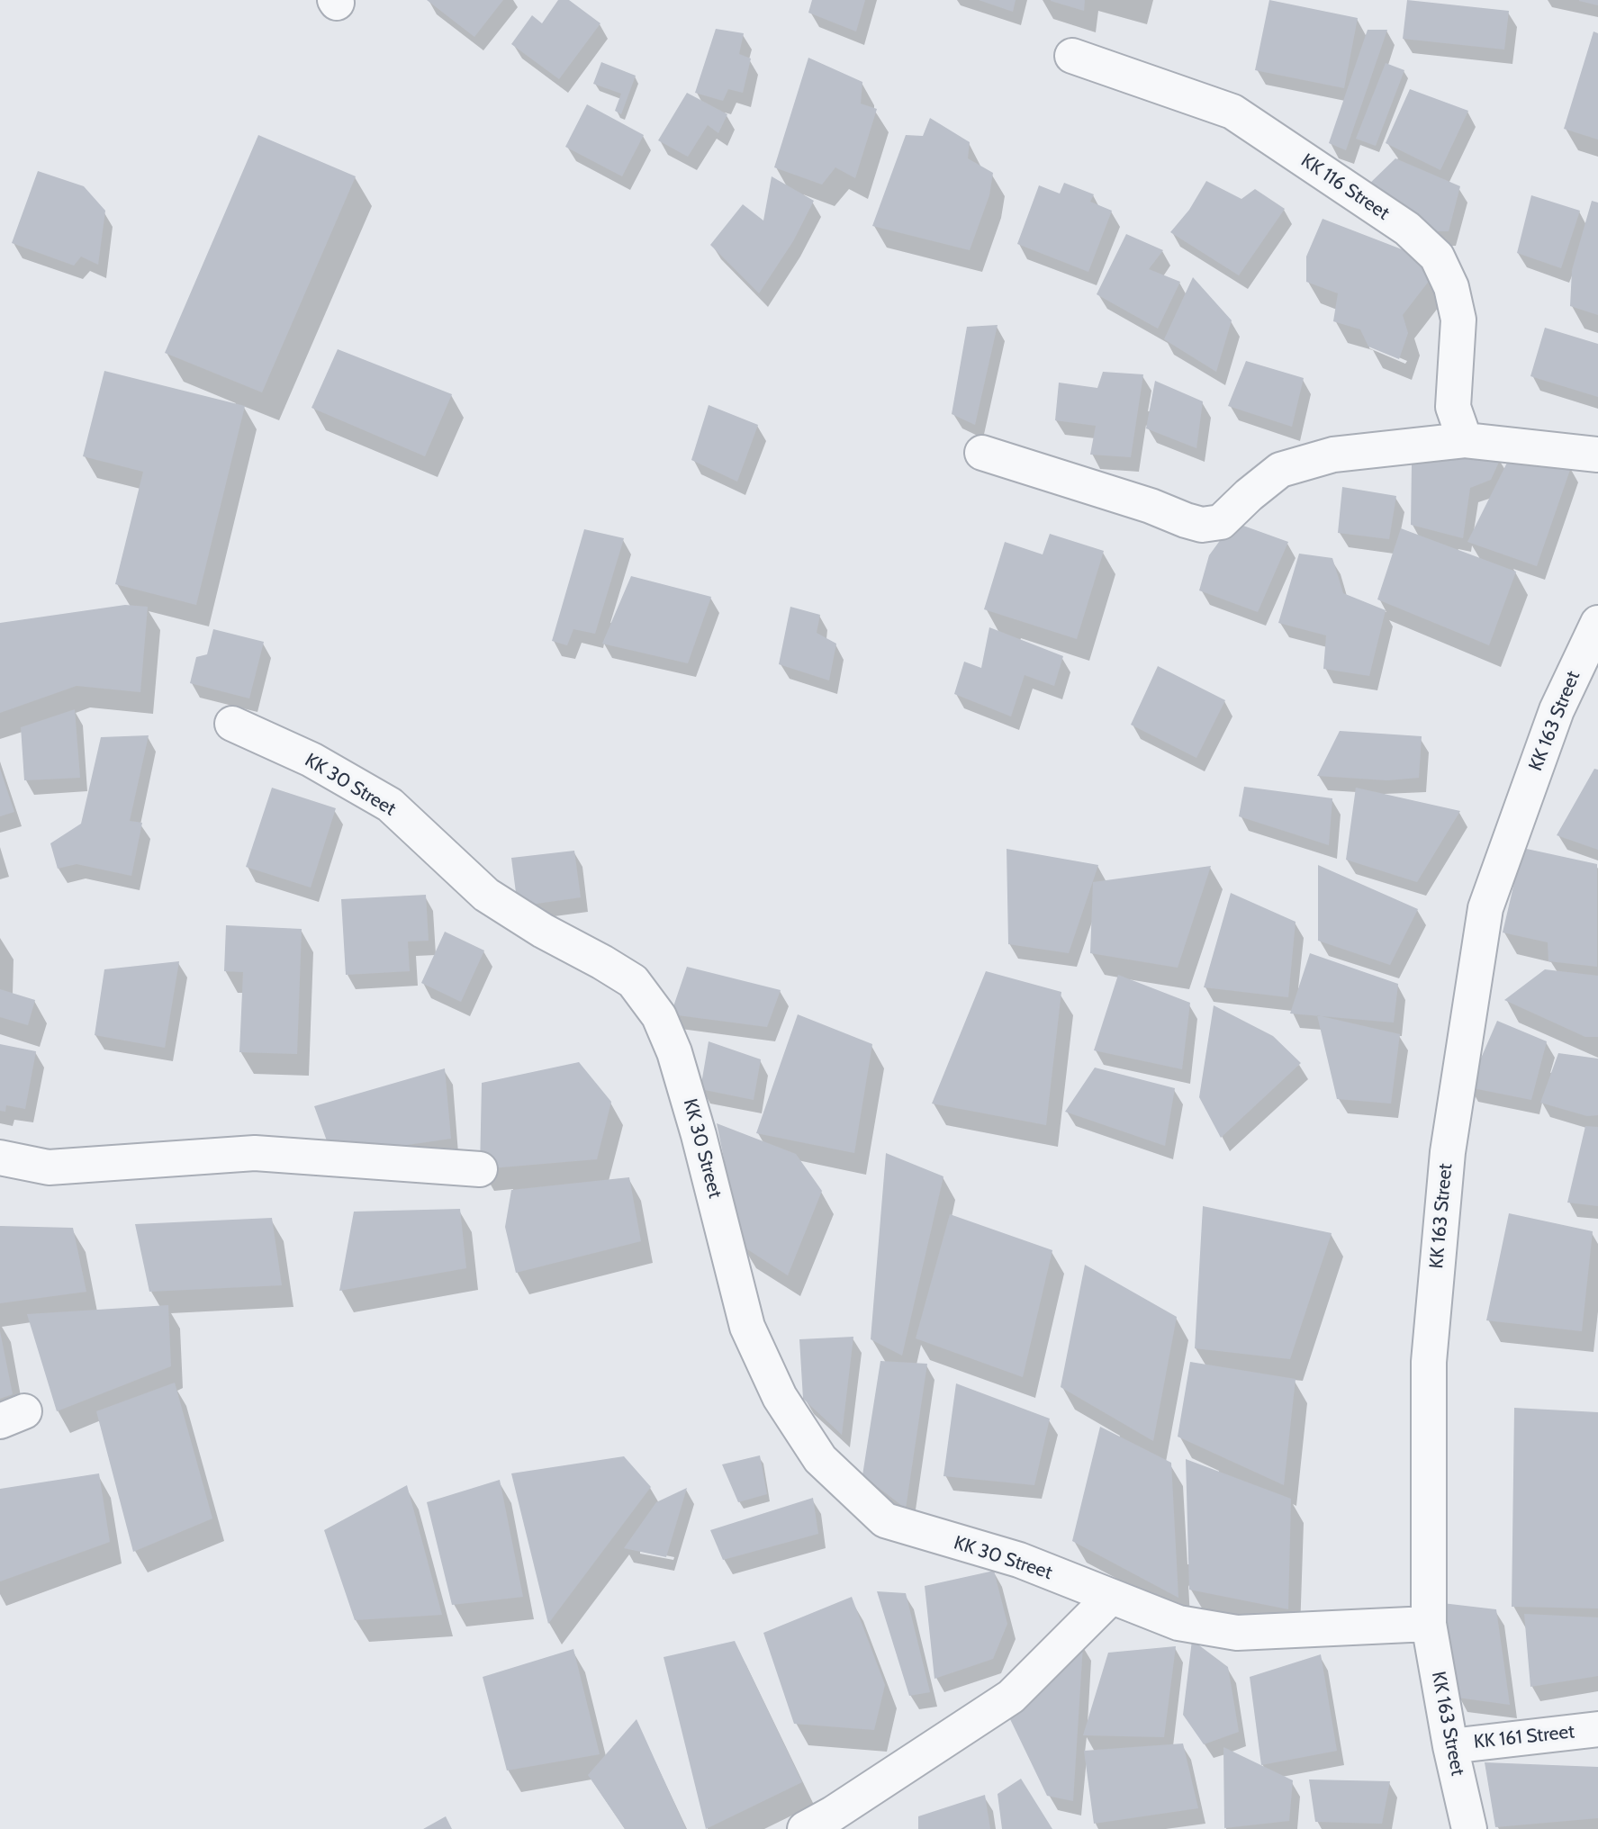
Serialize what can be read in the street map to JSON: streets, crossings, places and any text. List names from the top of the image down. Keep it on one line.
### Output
{"streets":{"street":["KK 116 Street","KK 163 Street","KK 30 Street","KK 161 Street"]},"crossings":[["KK 163 Street","KK 30 Street"],["KK 163 Street","KK 161 Street"]]}
